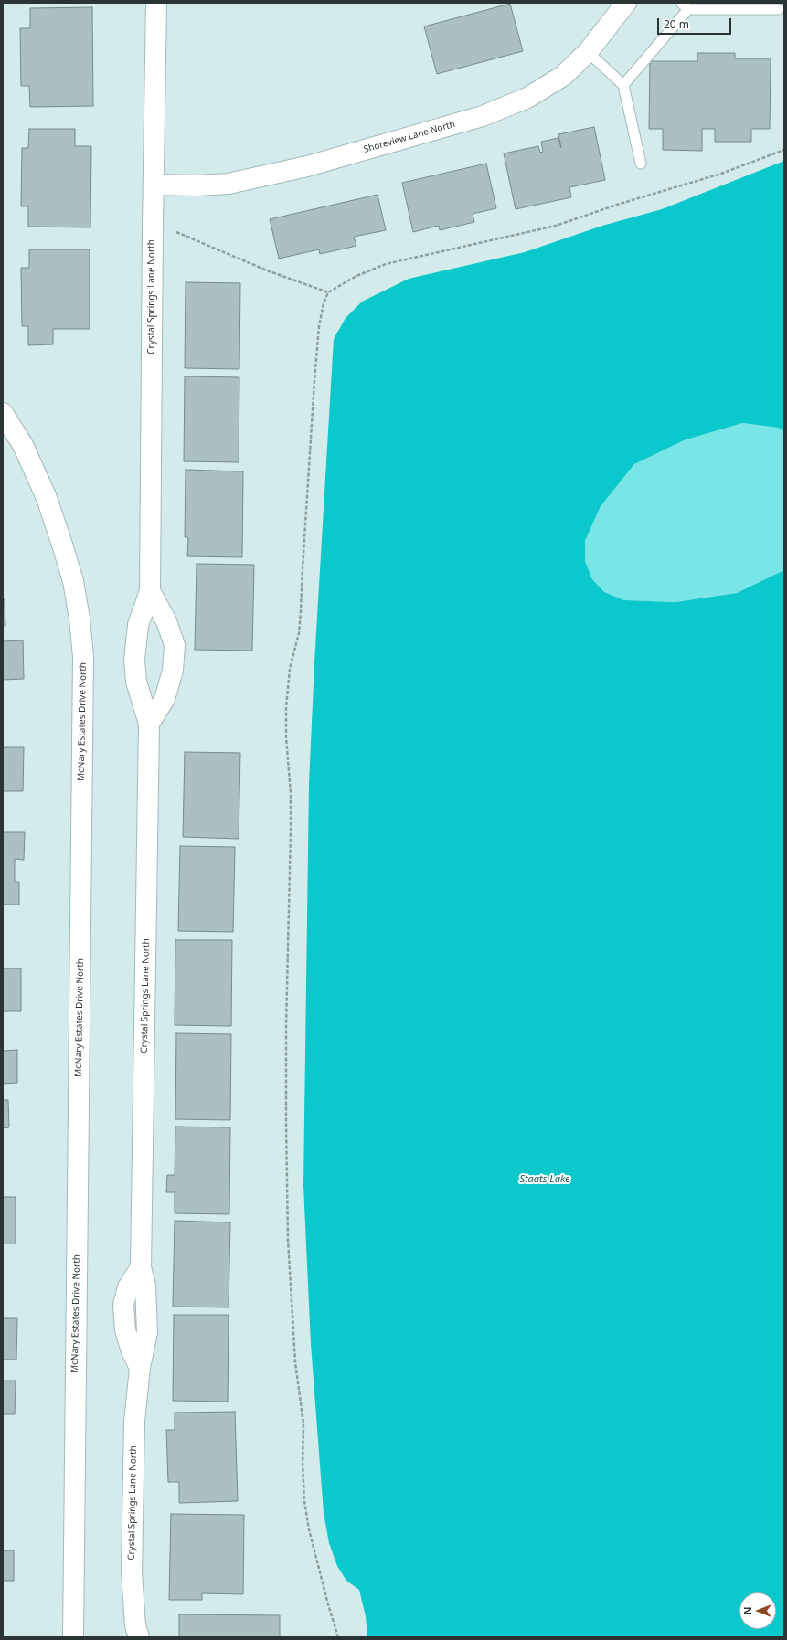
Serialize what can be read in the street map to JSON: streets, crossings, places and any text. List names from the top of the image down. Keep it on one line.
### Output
{"streets":{"street":["Shoreview Lane North","Crystal Springs Lane North","McNary Estates Drive North"]},"crossings":[["Shoreview Lane North","Crystal Springs Lane North"]],"water":["Staats Lake"],"scale_bar":"20 m","north":"left"}
